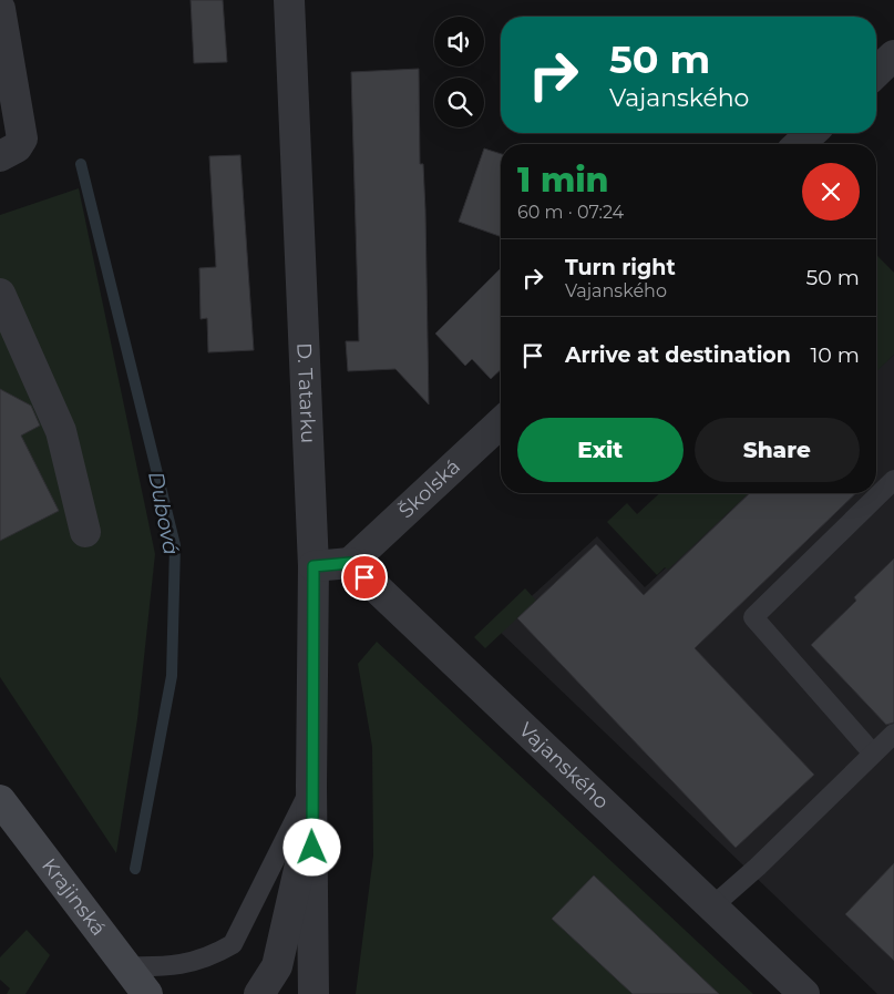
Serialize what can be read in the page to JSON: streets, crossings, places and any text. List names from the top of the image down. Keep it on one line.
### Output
{"streets":{"main road":["Krajinská"],"street":["D. Tatarku","Školská","Vajanského"]},"crossings":[["Školská","Vajanského"]],"water":["Dubová"],"page":{"turn":["50 m","Vajanského"],"heading":["1 min","60 m · 07:24"],"list":[{"name":"Turn right","note":"Vajanského","value":"50 m"},{"name":"Arrive at destination","value":"10 m"}],"buttons":["Exit","Share"]}}
